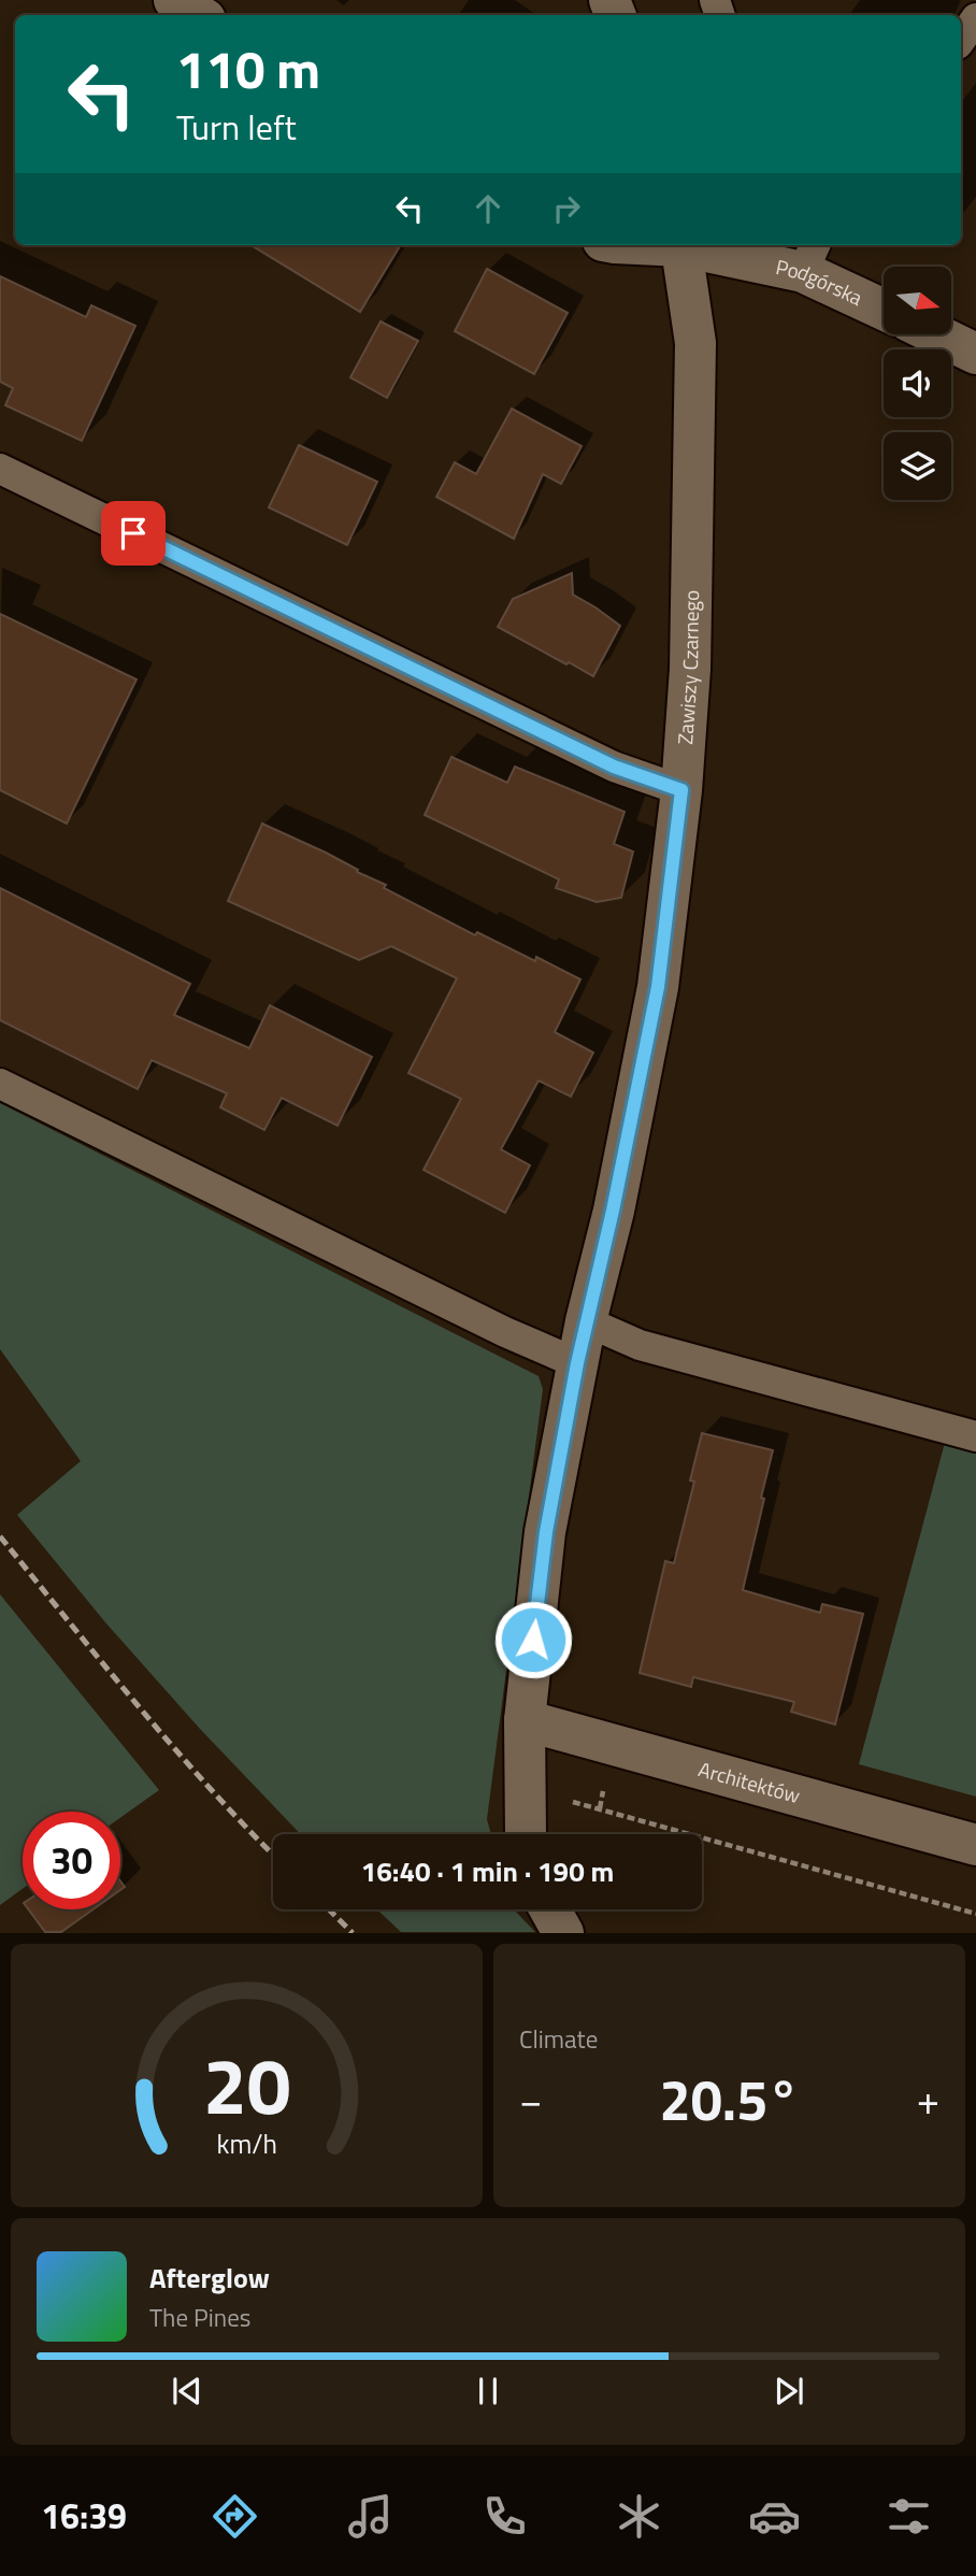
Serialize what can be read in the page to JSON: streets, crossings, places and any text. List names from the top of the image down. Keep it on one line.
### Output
{"streets":{"street":["Podgórska","Zawiszy Czarnego","Architektów"]},"crossings":[["Zawiszy Czarnego","Architektów"]],"north":"right","page":{"turn":["110 m","Turn left"],"limit":"30","trip":"16:40 · 1 min · 190 m","tile":"Climate","heat":["−","20.5°","+"],"song":["Afterglow","The Pines"],"tabs":"16:39","gauge":["20","km/h"]}}
